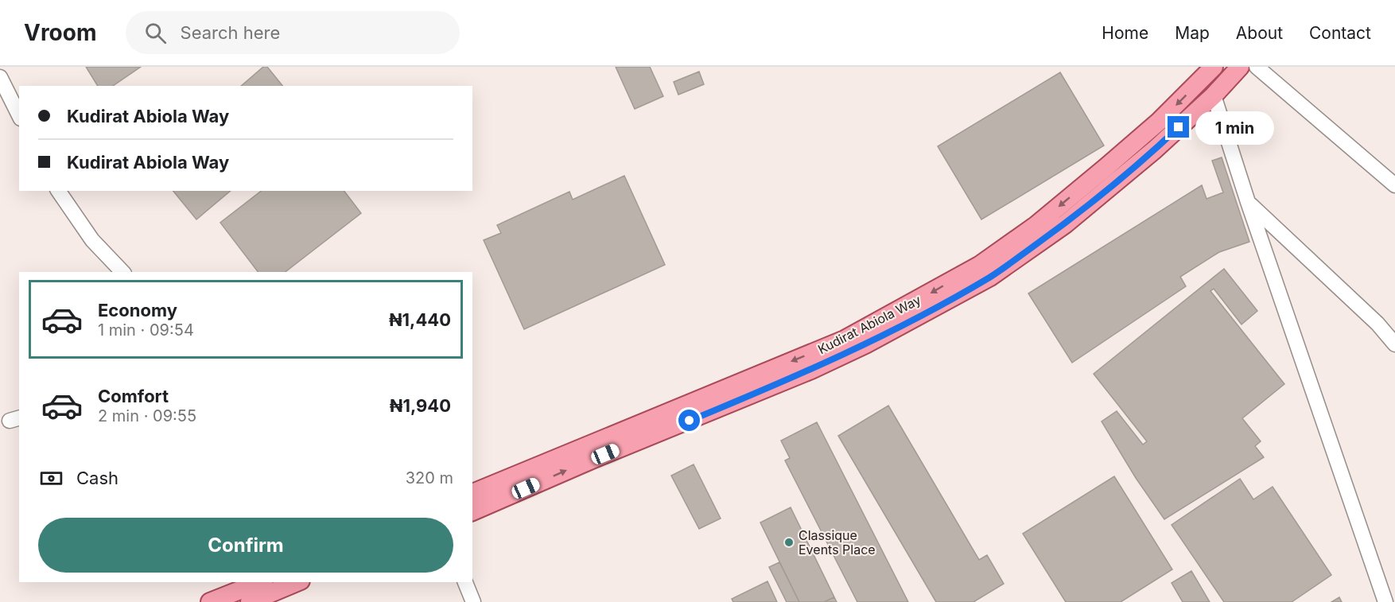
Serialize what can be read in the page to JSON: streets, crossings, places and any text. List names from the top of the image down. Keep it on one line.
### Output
{"streets":{"main road":["Kudirat Abiola Way"]},"places":["Classique Events Place"],"page":{"header":"Vroom","search":"Search here","nav":["Home","Map","About","Contact"],"banner":["Kudirat Abiola Way","Kudirat Abiola Way"],"bubble":"1 min","list":[{"name":"Economy","note":"1 min · 09:54","value":"₦1,440"},{"name":"Comfort","note":"2 min · 09:55","value":"₦1,940"}],"pay":["Cash","320 m"],"buttons":"Confirm"}}
